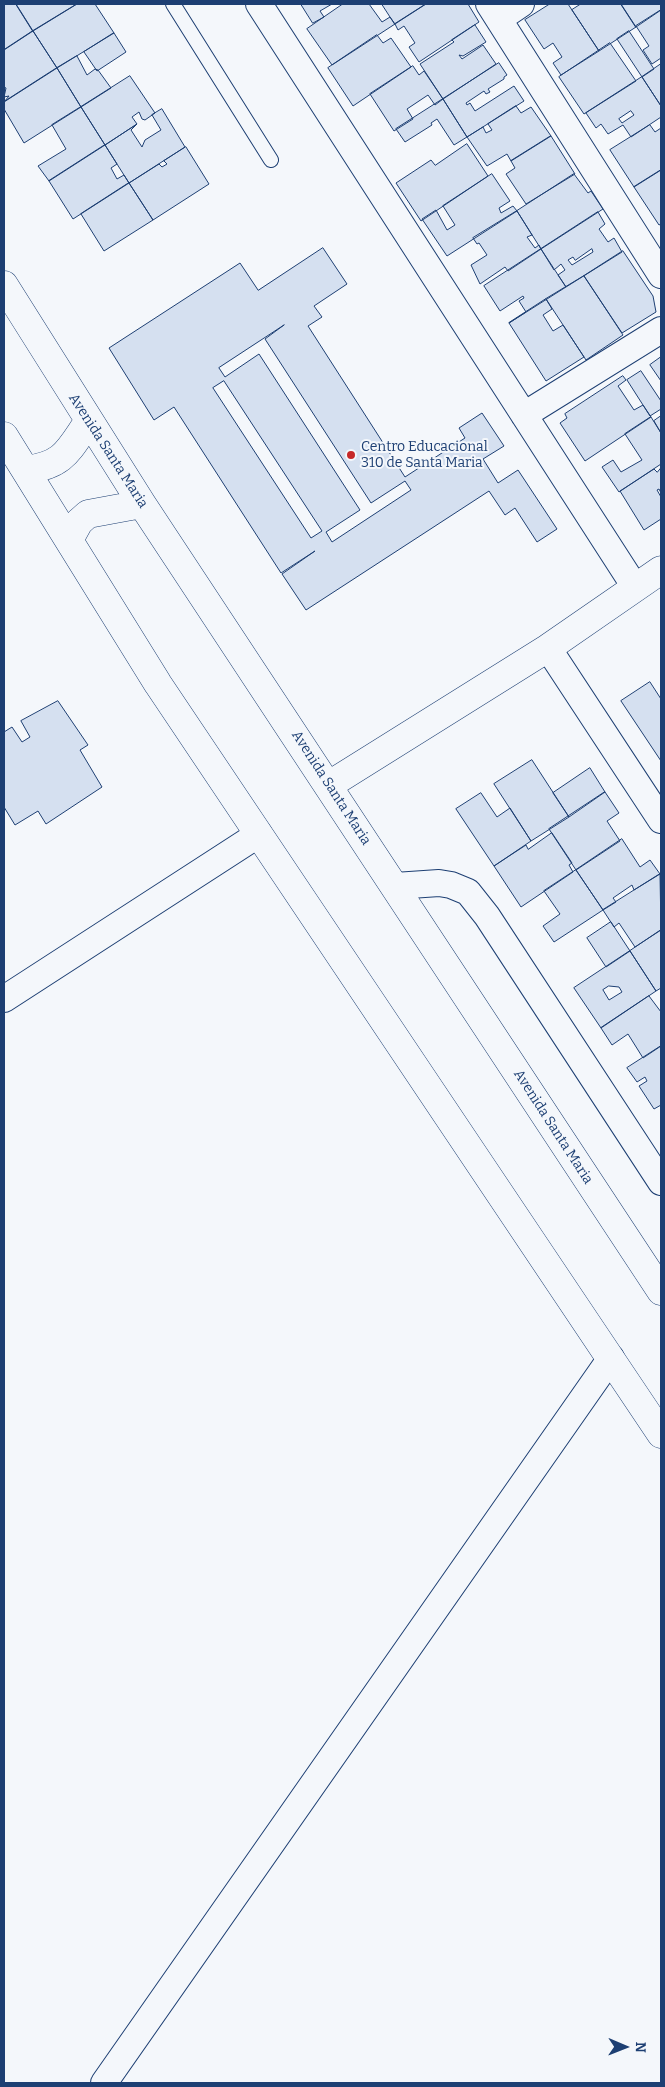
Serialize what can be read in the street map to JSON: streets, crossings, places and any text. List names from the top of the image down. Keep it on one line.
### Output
{"streets":{"main road":["Avenida Santa Maria"]},"places":["Centro Educacional 310 de Santa Maria"],"north":"right"}
